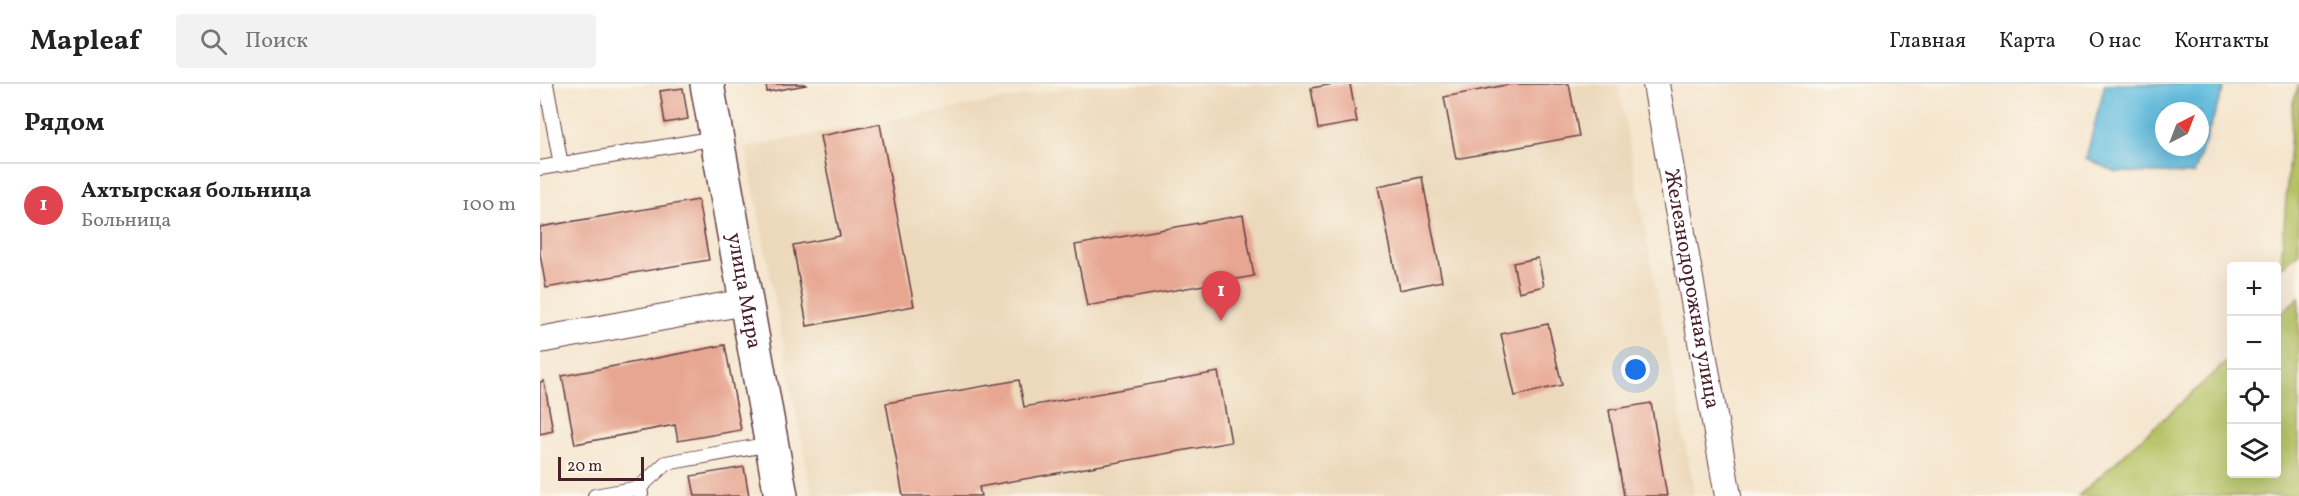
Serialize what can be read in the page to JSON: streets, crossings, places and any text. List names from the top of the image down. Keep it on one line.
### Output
{"streets":{"street":["улица Мира","Железнодорожная улица"]},"scale_bar":"20 m","north":"top right","page":{"header":"Mapleaf","search":"Поиск","nav":["Главная","Карта","О нас","Контакты"],"heading":"Рядом","list":[{"mark":"1","name":"Ахтырская больница","note":"Больница","value":"100 m"}],"map_buttons":["+","−"],"pins":"1","scale":"20 m"}}
